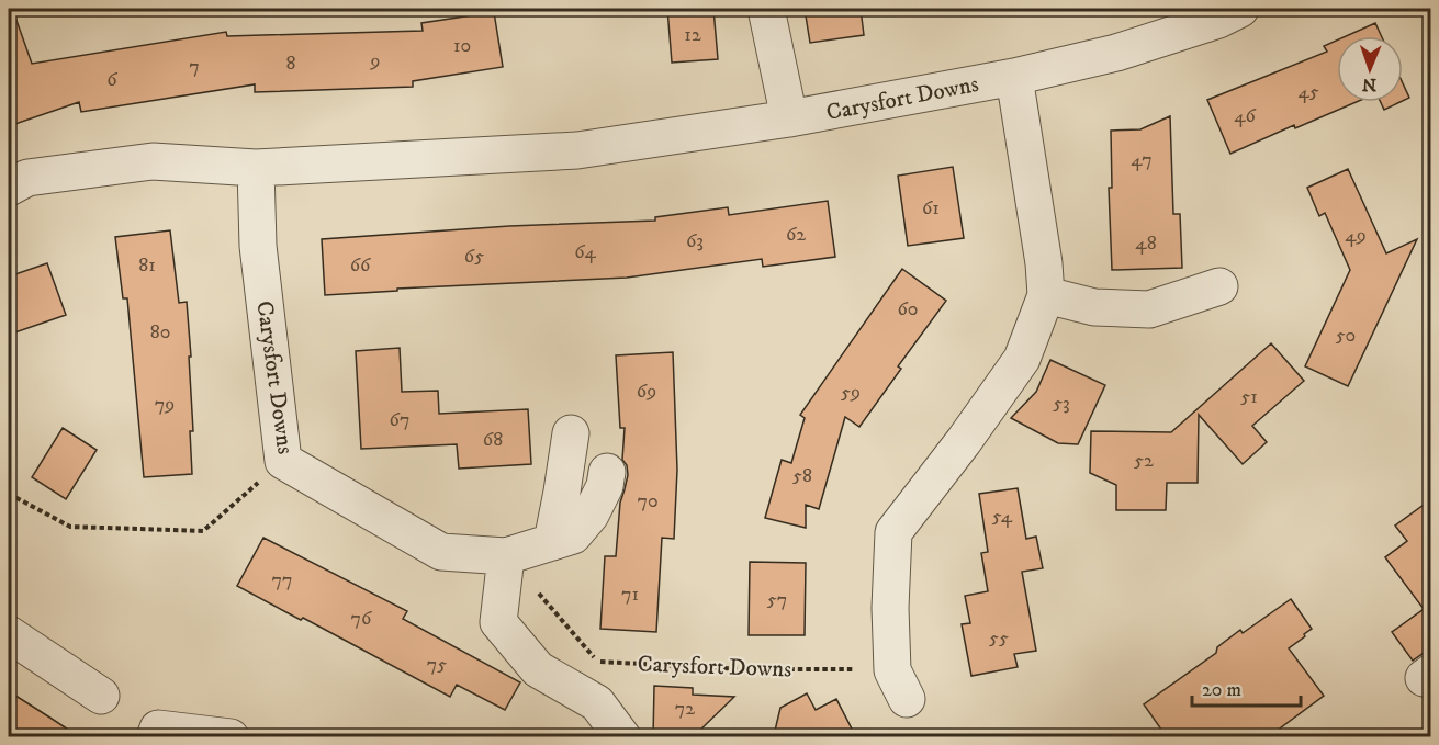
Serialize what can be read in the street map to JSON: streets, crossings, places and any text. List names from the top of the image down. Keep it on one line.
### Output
{"streets":{"street":["Carysfort Downs"]},"house_numbers":["12","10","9","8","7","6","45","46","47","61","62","49","63","48","64","65","81","66","60","80","50","69","59","51","53","79","67","68","52","58","70","54","77","71","57","76","55","75","72"],"scale_bar":"20 m","north":"bottom"}
